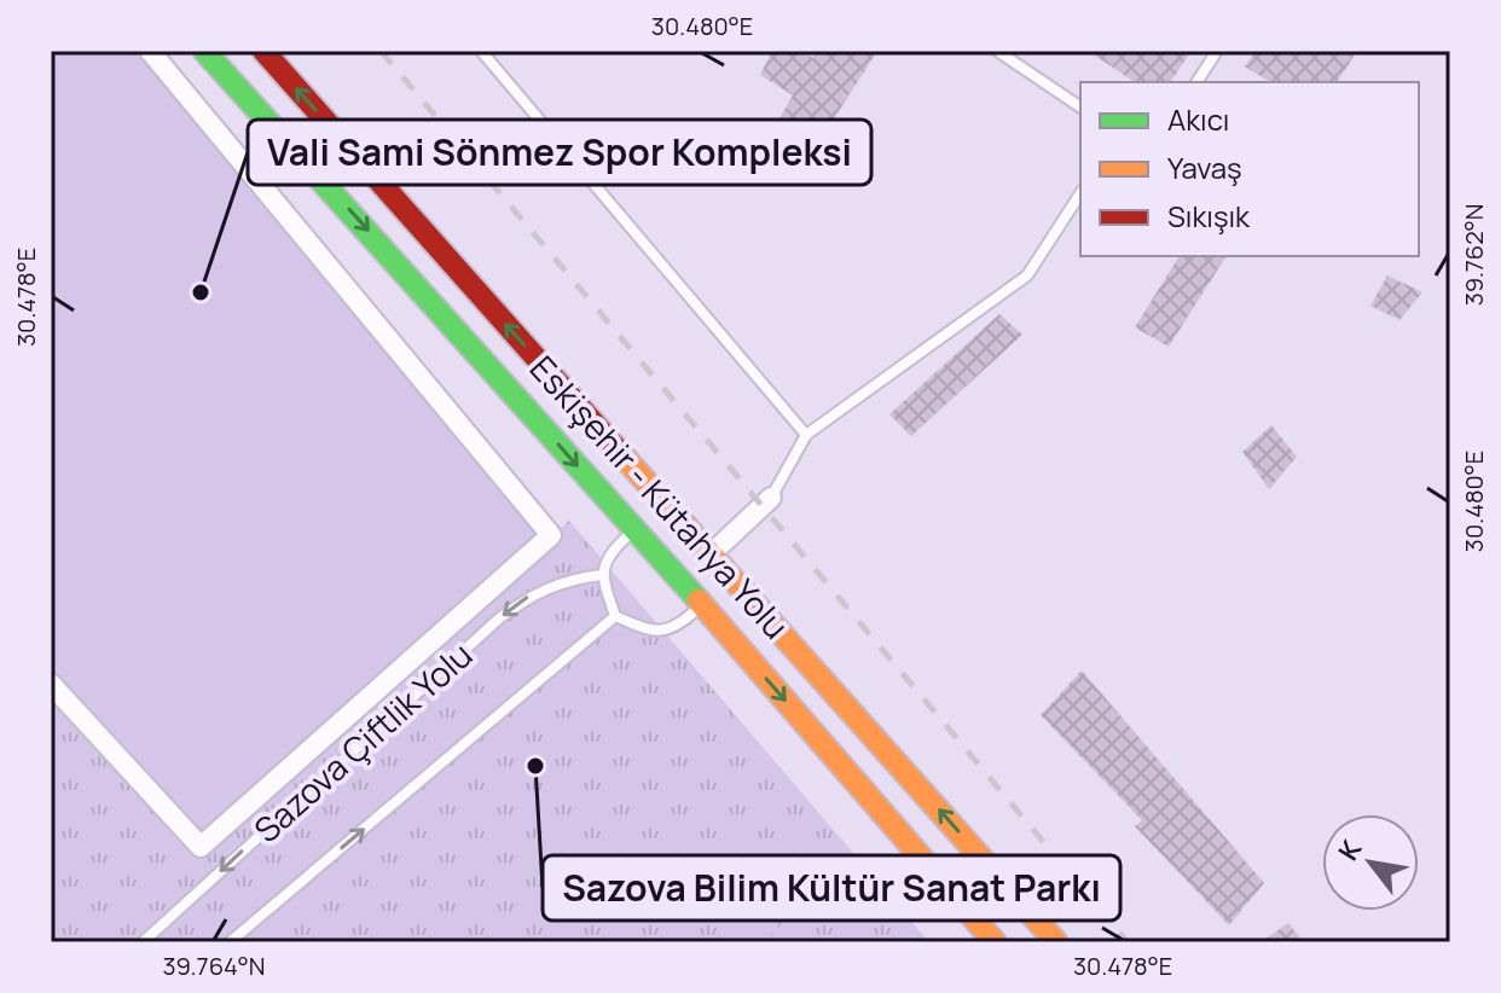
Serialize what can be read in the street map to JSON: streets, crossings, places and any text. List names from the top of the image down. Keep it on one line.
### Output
{"streets":{"highway":["Eskişehir - Kütahya Yolu"],"lane":["Sazova Çiftlik Yolu"]},"places":["Vali Sami Sönmez Spor Kompleksi","Sazova Bilim Kültür Sanat Parkı"],"legend":["Akıcı","Yavaş","Sıkışık"],"north":"top left","coordinates":["30.480°E","39.762°N","30.478°E","39.764°N"]}
